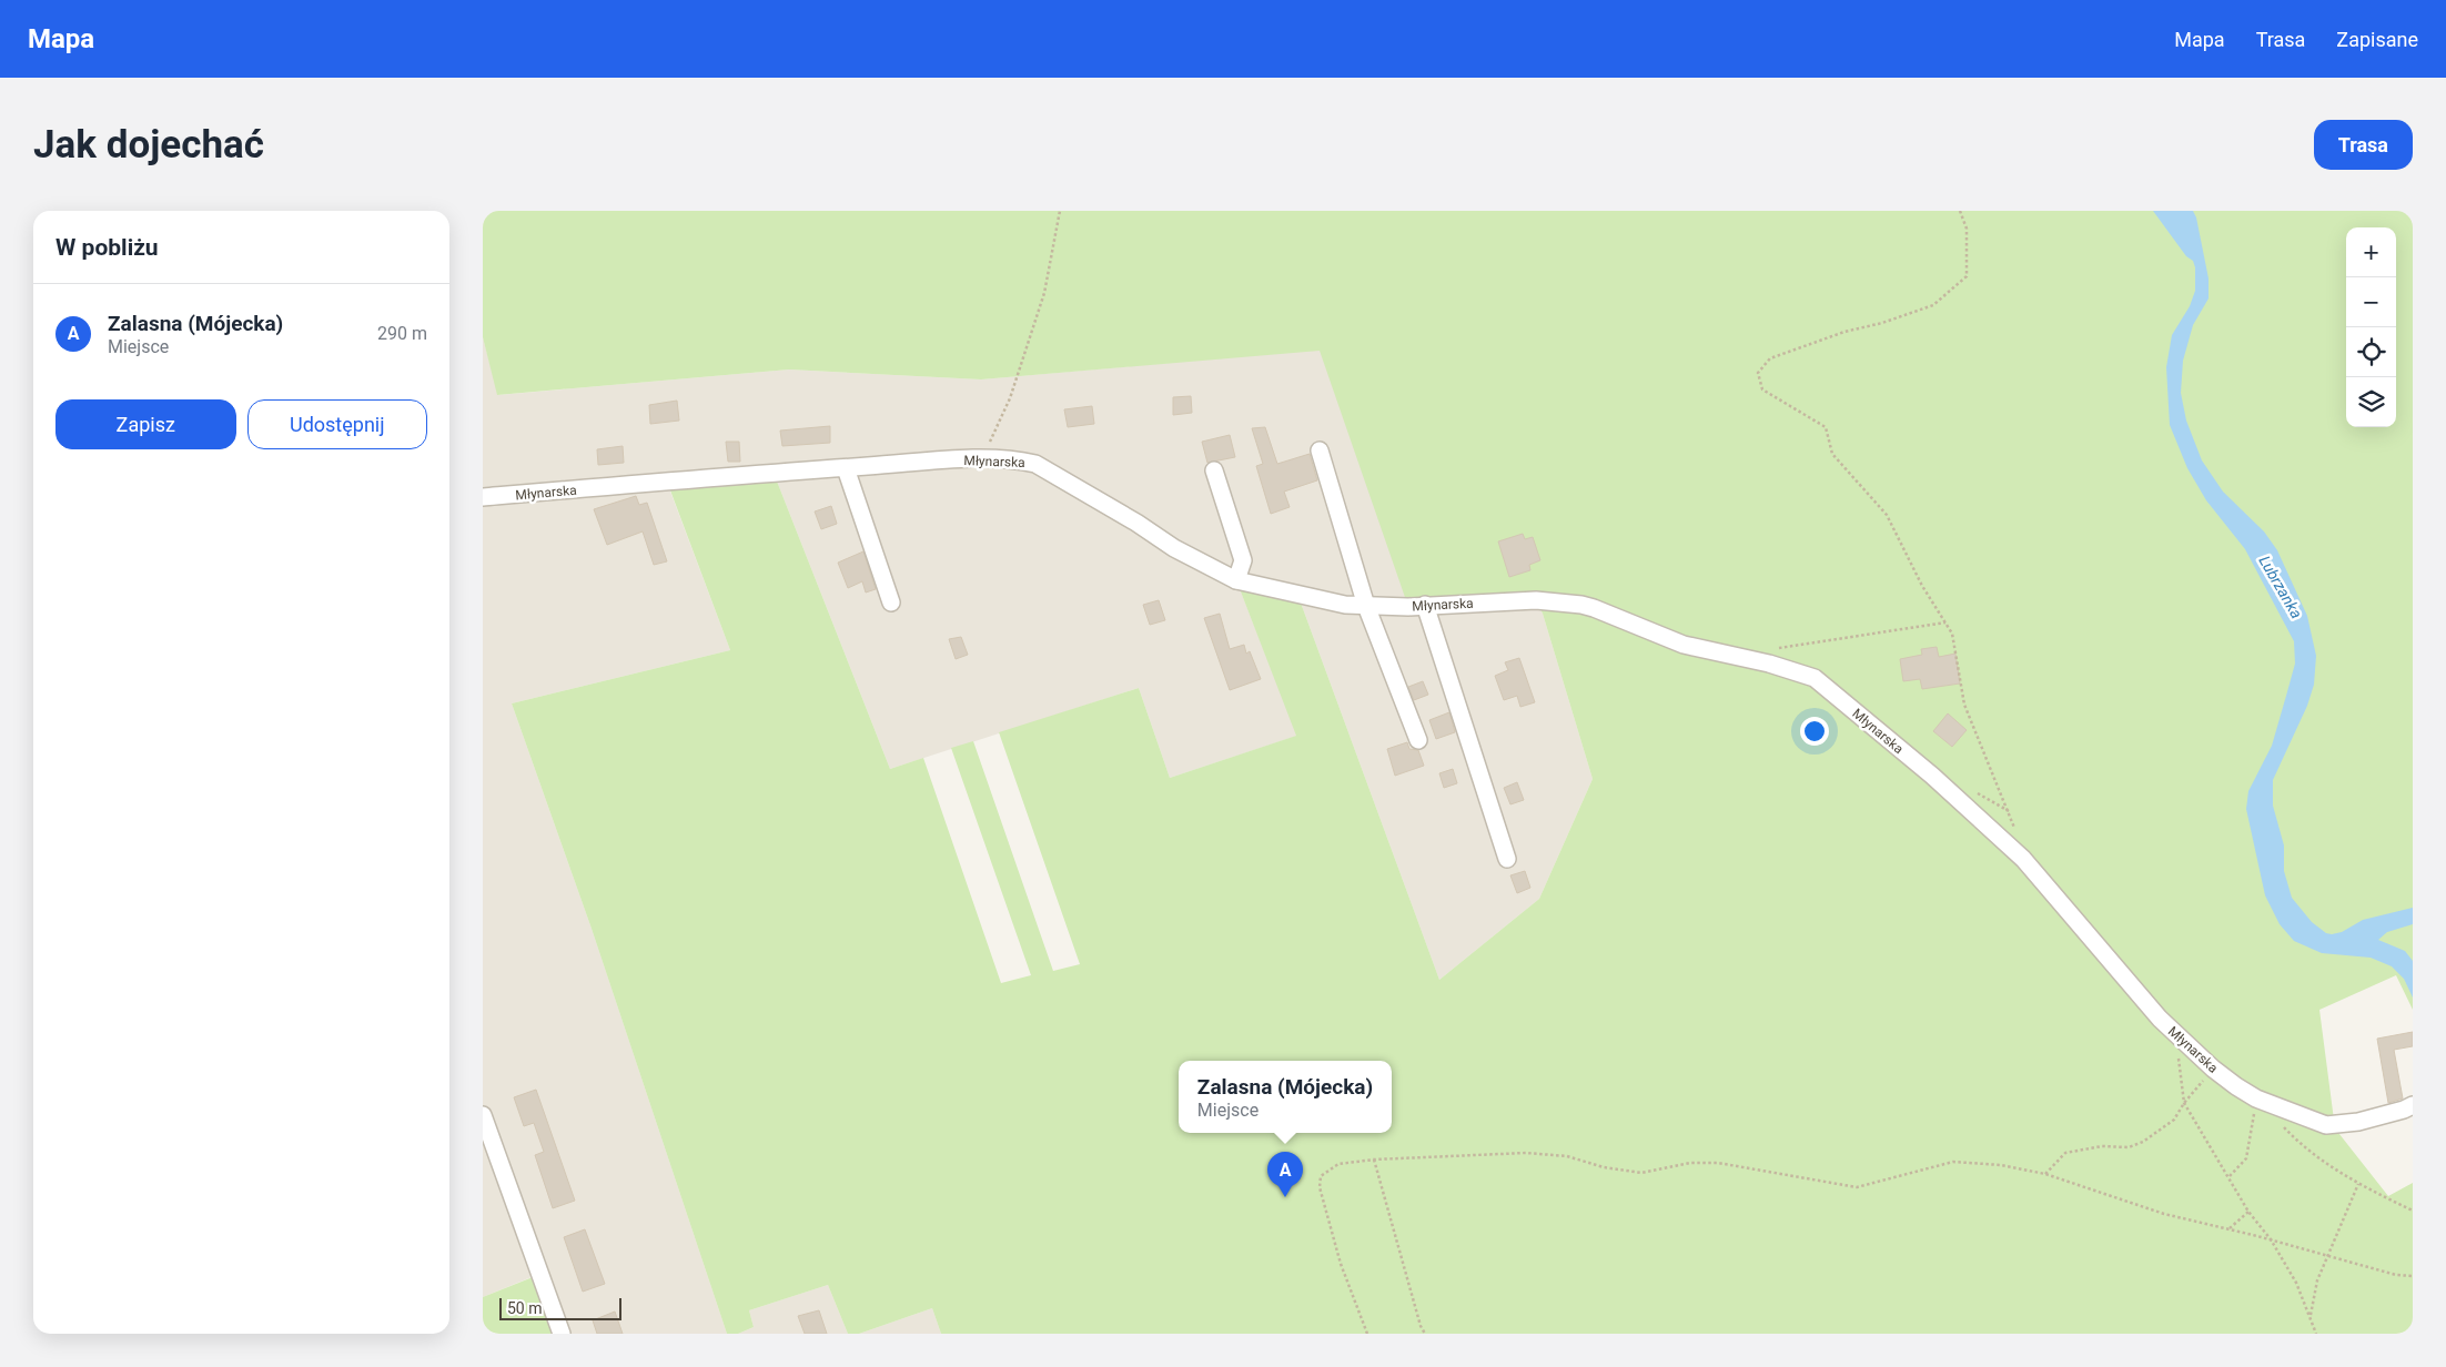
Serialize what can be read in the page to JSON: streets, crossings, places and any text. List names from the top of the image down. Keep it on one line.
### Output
{"streets":{"street":["Młynarska"]},"water":["Lubrzanka"],"scale_bar":"50 m","page":{"header":"Mapa","nav":["Mapa","Trasa","Zapisane"],"buttons":["Trasa",["Zapisz","Udostępnij"]],"title":"Jak dojechać","heading":"W pobliżu","map_buttons":["+","−"],"list":[{"mark":"A","name":"Zalasna (Mójecka)","note":"Miejsce","value":"290 m"}],"popup":["Zalasna (Mójecka)","Miejsce"],"pins":"A","scale":"50 m"}}
